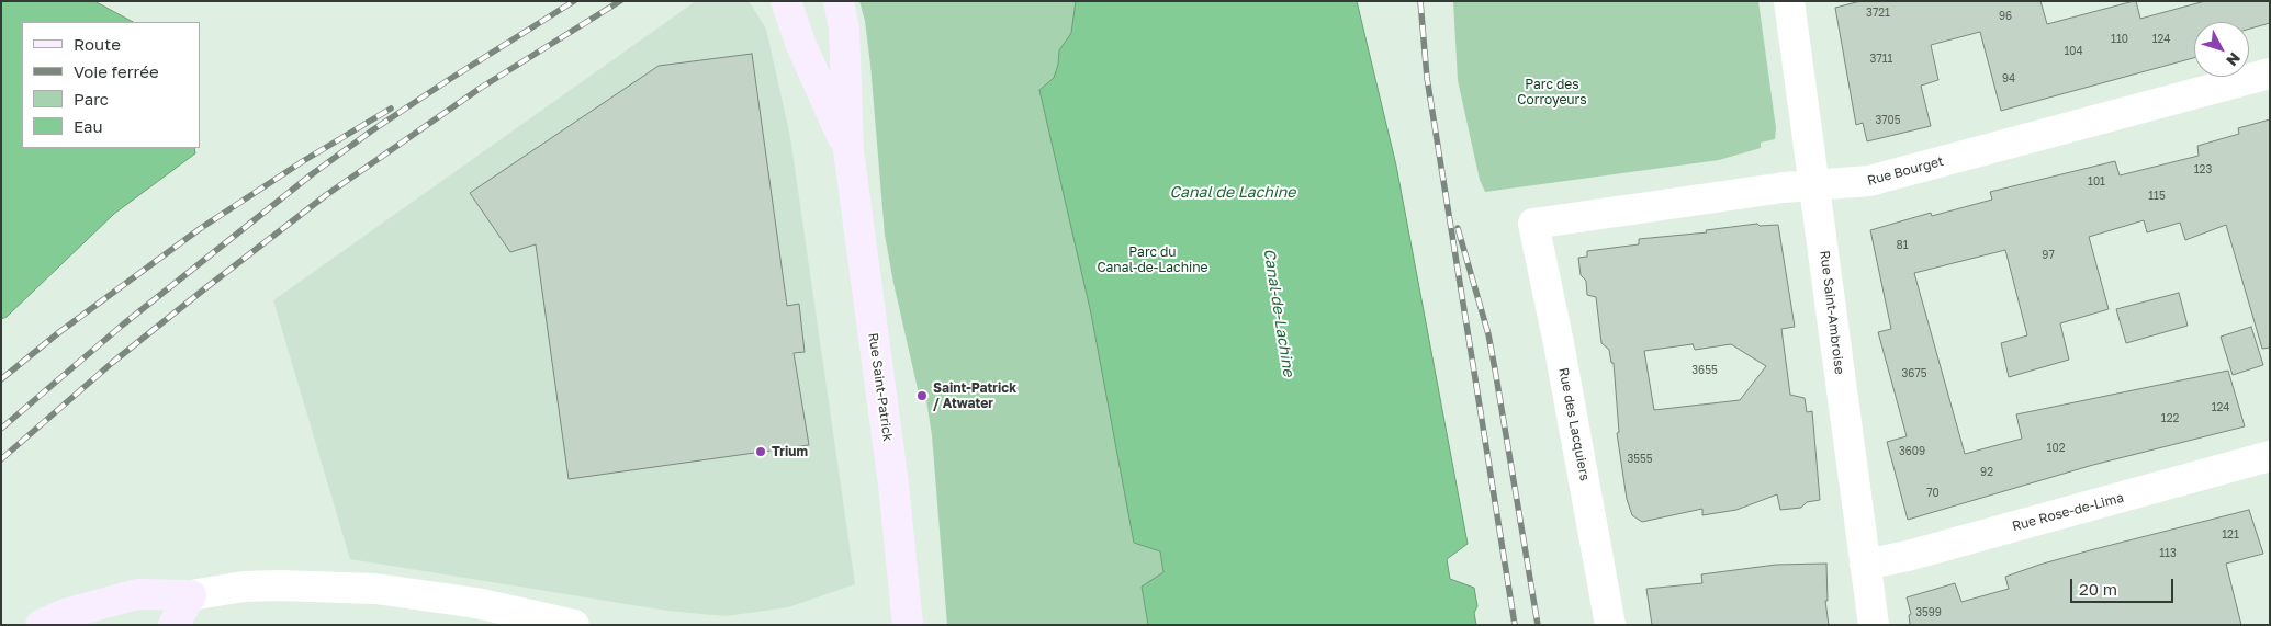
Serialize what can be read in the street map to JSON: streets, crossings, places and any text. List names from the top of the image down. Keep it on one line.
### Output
{"streets":{"main road":["Rue Saint-Patrick"],"street":["Rue Bourget","Rue Saint-Ambroise","Rue des Lacquiers","Rue Rose-de-Lima"]},"crossings":[["Rue Bourget","Rue Saint-Ambroise"],["Rue Bourget","Rue des Lacquiers"],["Rue Saint-Ambroise","Rue Rose-de-Lima"]],"water":["Canal de Lachine","Canal-de-Lachine"],"parks":["Parc des Corroyeurs","Parc du Canal-de-Lachine"],"places":["Saint-Patrick / Atwater","Trium"],"house_numbers":["3721","96","110","124","104","3711","94","3705","123","101","115","81","97","3655","3675","124","122","102","3609","3555","92","70","121","113","3599"],"legend":["Route","Voie ferrée","Parc","Eau"],"scale_bar":"20 m","north":"bottom right"}
